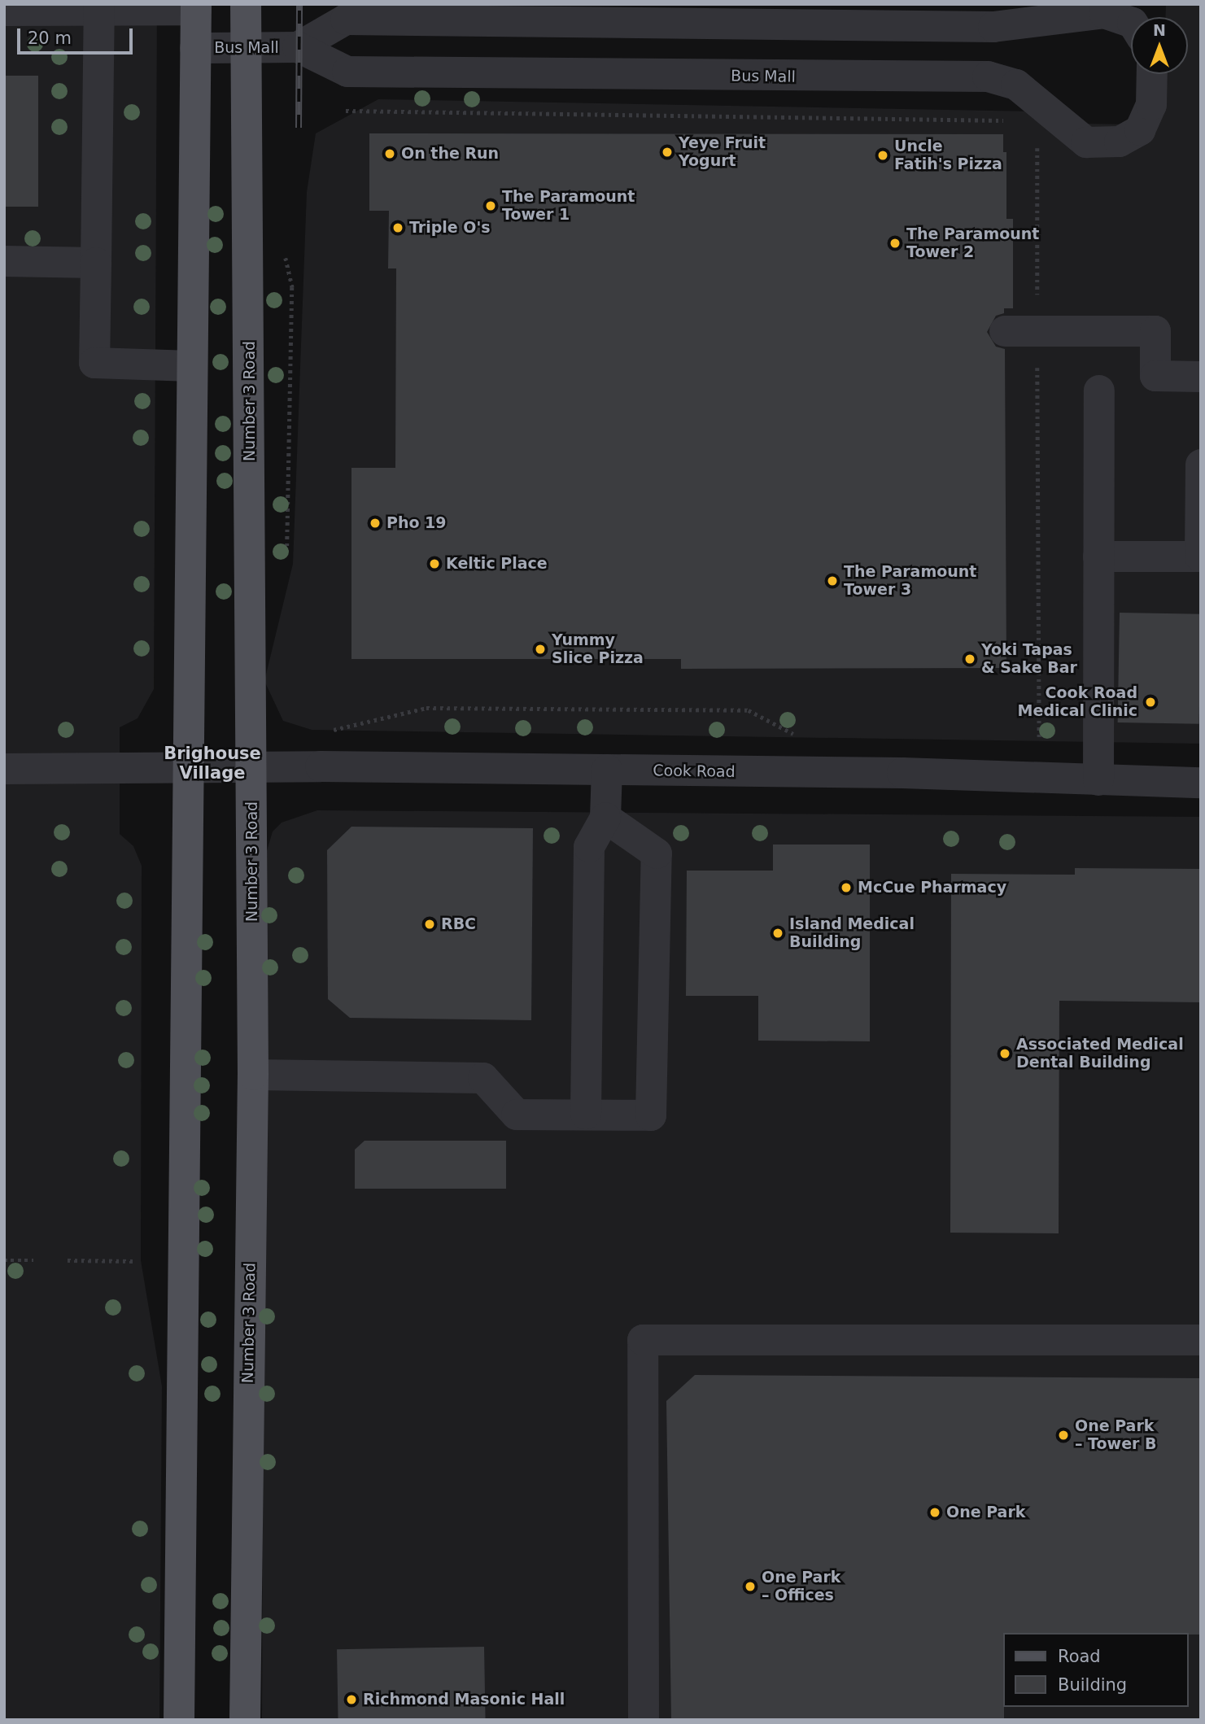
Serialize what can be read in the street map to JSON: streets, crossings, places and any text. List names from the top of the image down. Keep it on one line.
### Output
{"streets":{"main road":["Number 3 Road"],"street":["Bus Mall","Cook Road"]},"crossings":[["Bus Mall","Number 3 Road"],["Number 3 Road","Cook Road"]],"districts":["Brighouse Village"],"places":["Yeye Fruit Yogurt","On the Run","Uncle Fatih's Pizza","The Paramount Tower 1","Triple O's","The Paramount Tower 2","Pho 19","Keltic Place","The Paramount Tower 3","Yummy Slice Pizza","Yoki Tapas & Sake Bar","Cook Road Medical Clinic","McCue Pharmacy","RBC","Island Medical Building","Associated Medical Dental Building","One Park – Tower B","One Park","One Park – Offices","Richmond Masonic Hall"],"legend":["Road","Building"],"scale_bar":"20 m","north":"top"}
